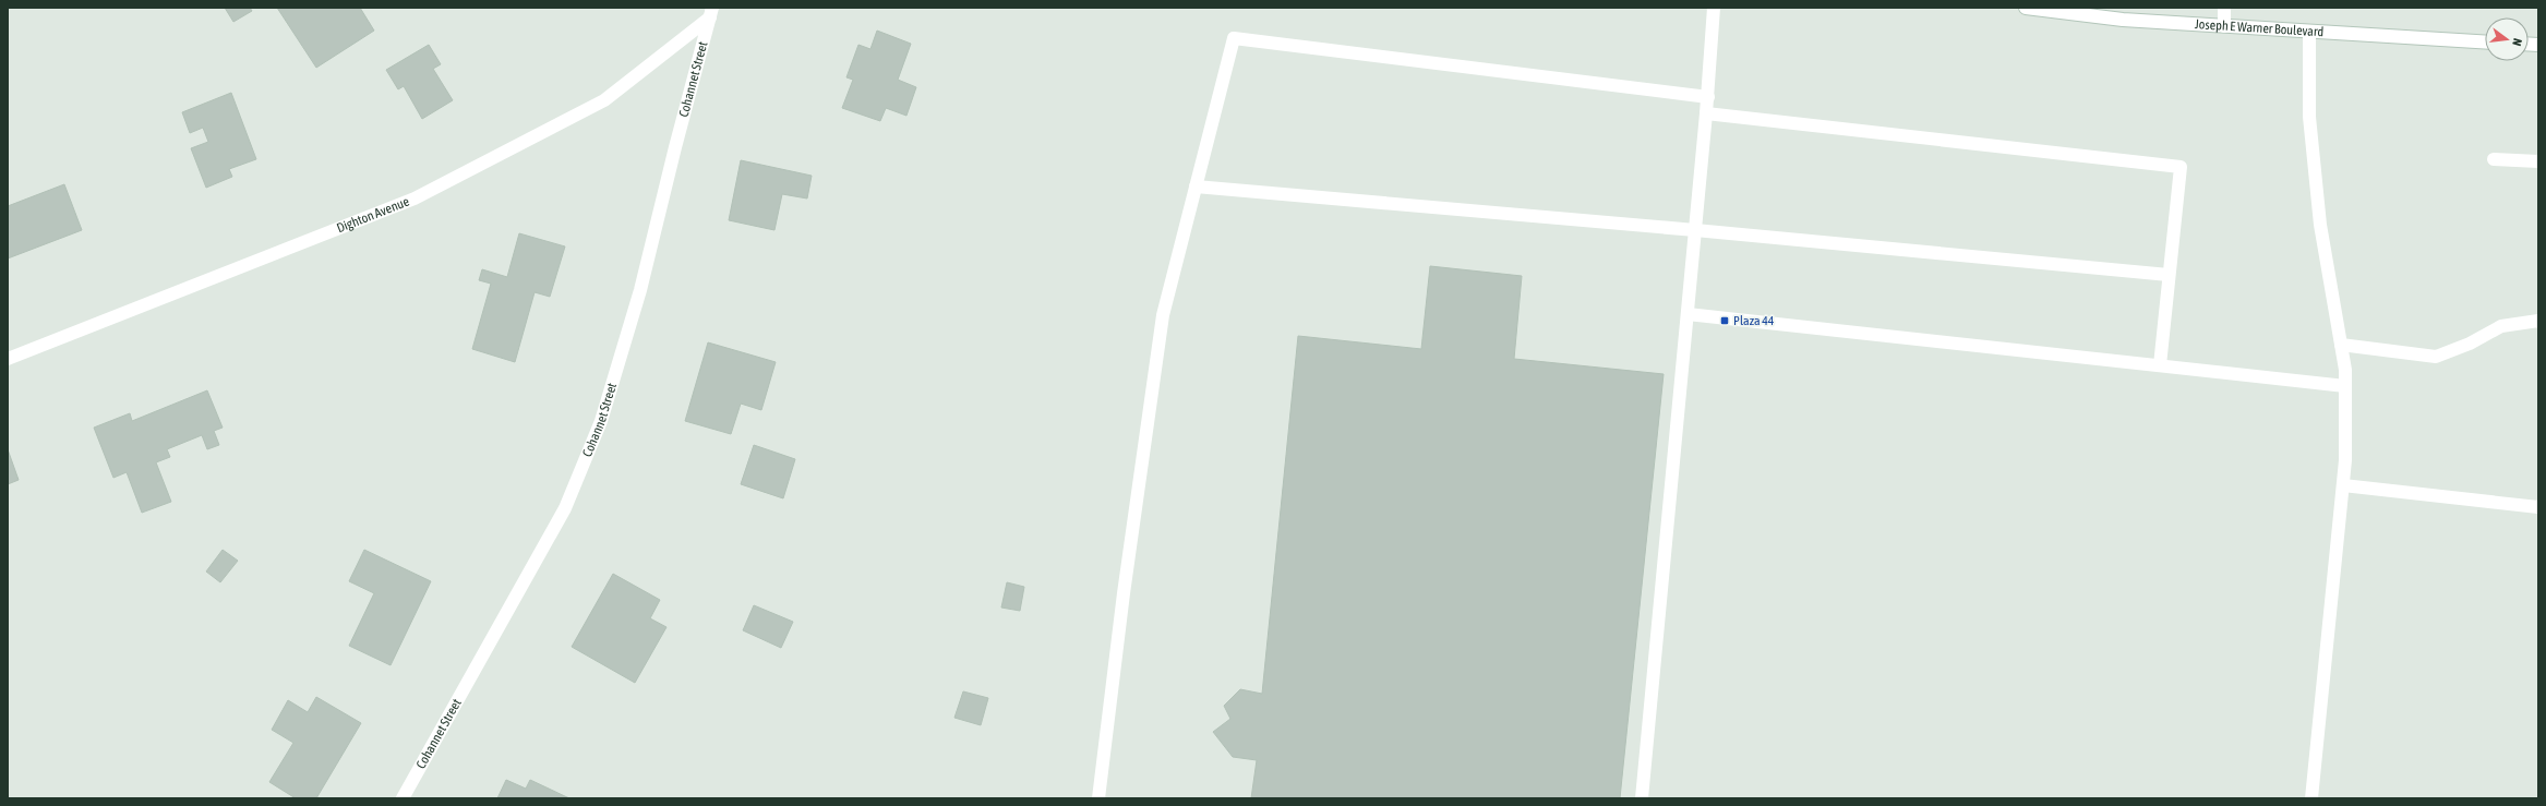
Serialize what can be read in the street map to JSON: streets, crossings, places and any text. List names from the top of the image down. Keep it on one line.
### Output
{"streets":{"street":["Joseph E Warner Boulevard","Cohannet Street","Dighton Avenue"]},"crossings":[["Cohannet Street","Dighton Avenue"]],"places":{"transit":["Plaza 44"]},"north":"right"}
